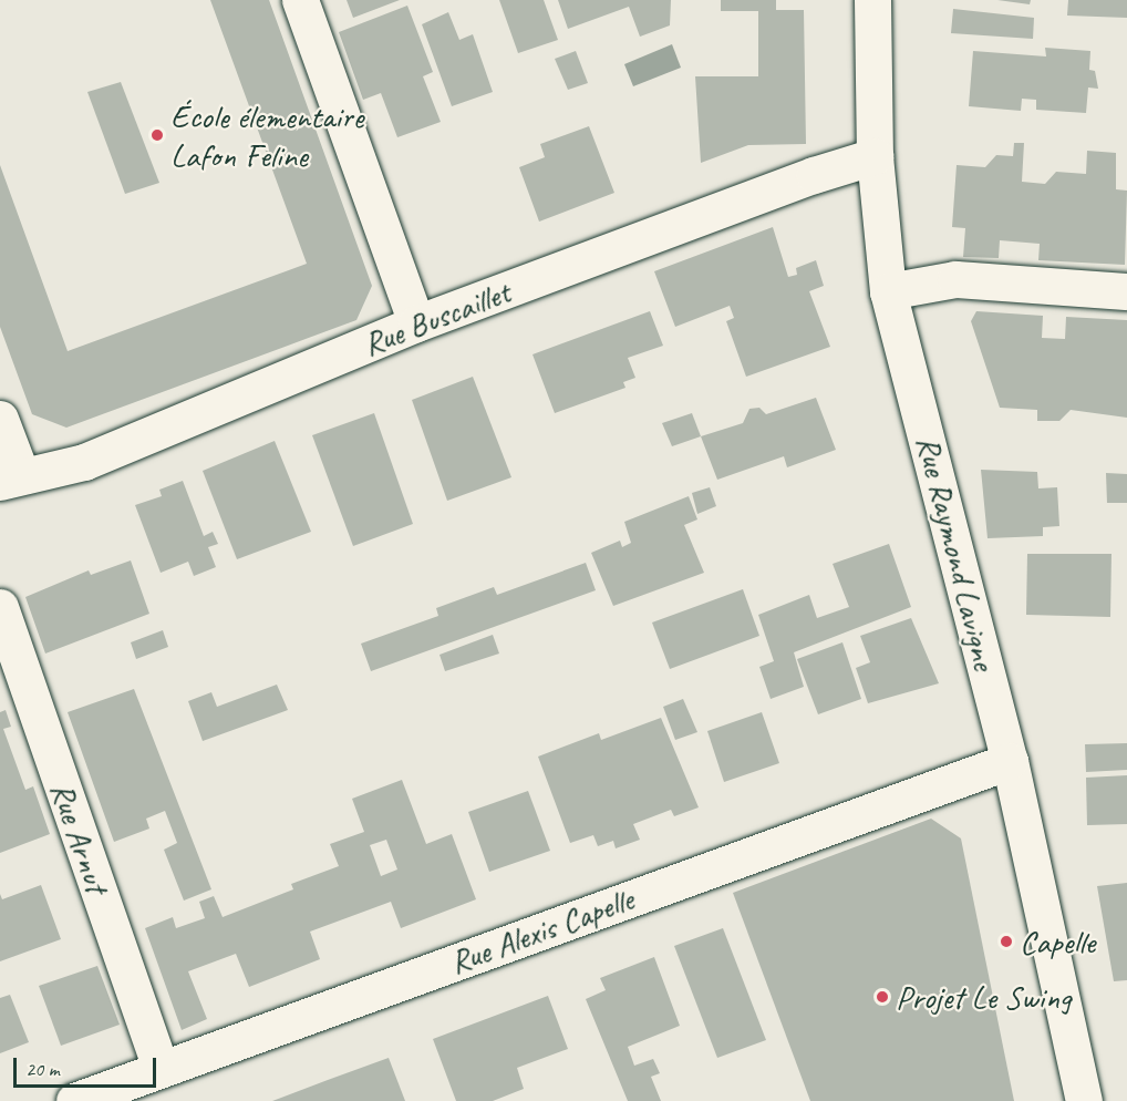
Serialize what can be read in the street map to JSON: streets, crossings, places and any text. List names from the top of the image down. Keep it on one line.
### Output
{"streets":{"street":["Rue Buscaillet","Rue Raymond Lavigne","Rue Arnut","Rue Alexis Capelle"]},"crossings":[["Rue Buscaillet","Rue Raymond Lavigne"],["Rue Raymond Lavigne","Rue Alexis Capelle"],["Rue Arnut","Rue Alexis Capelle"]],"places":["École élementaire Lafon Feline","Capelle","Projet Le Swing"],"scale_bar":"20 m"}
